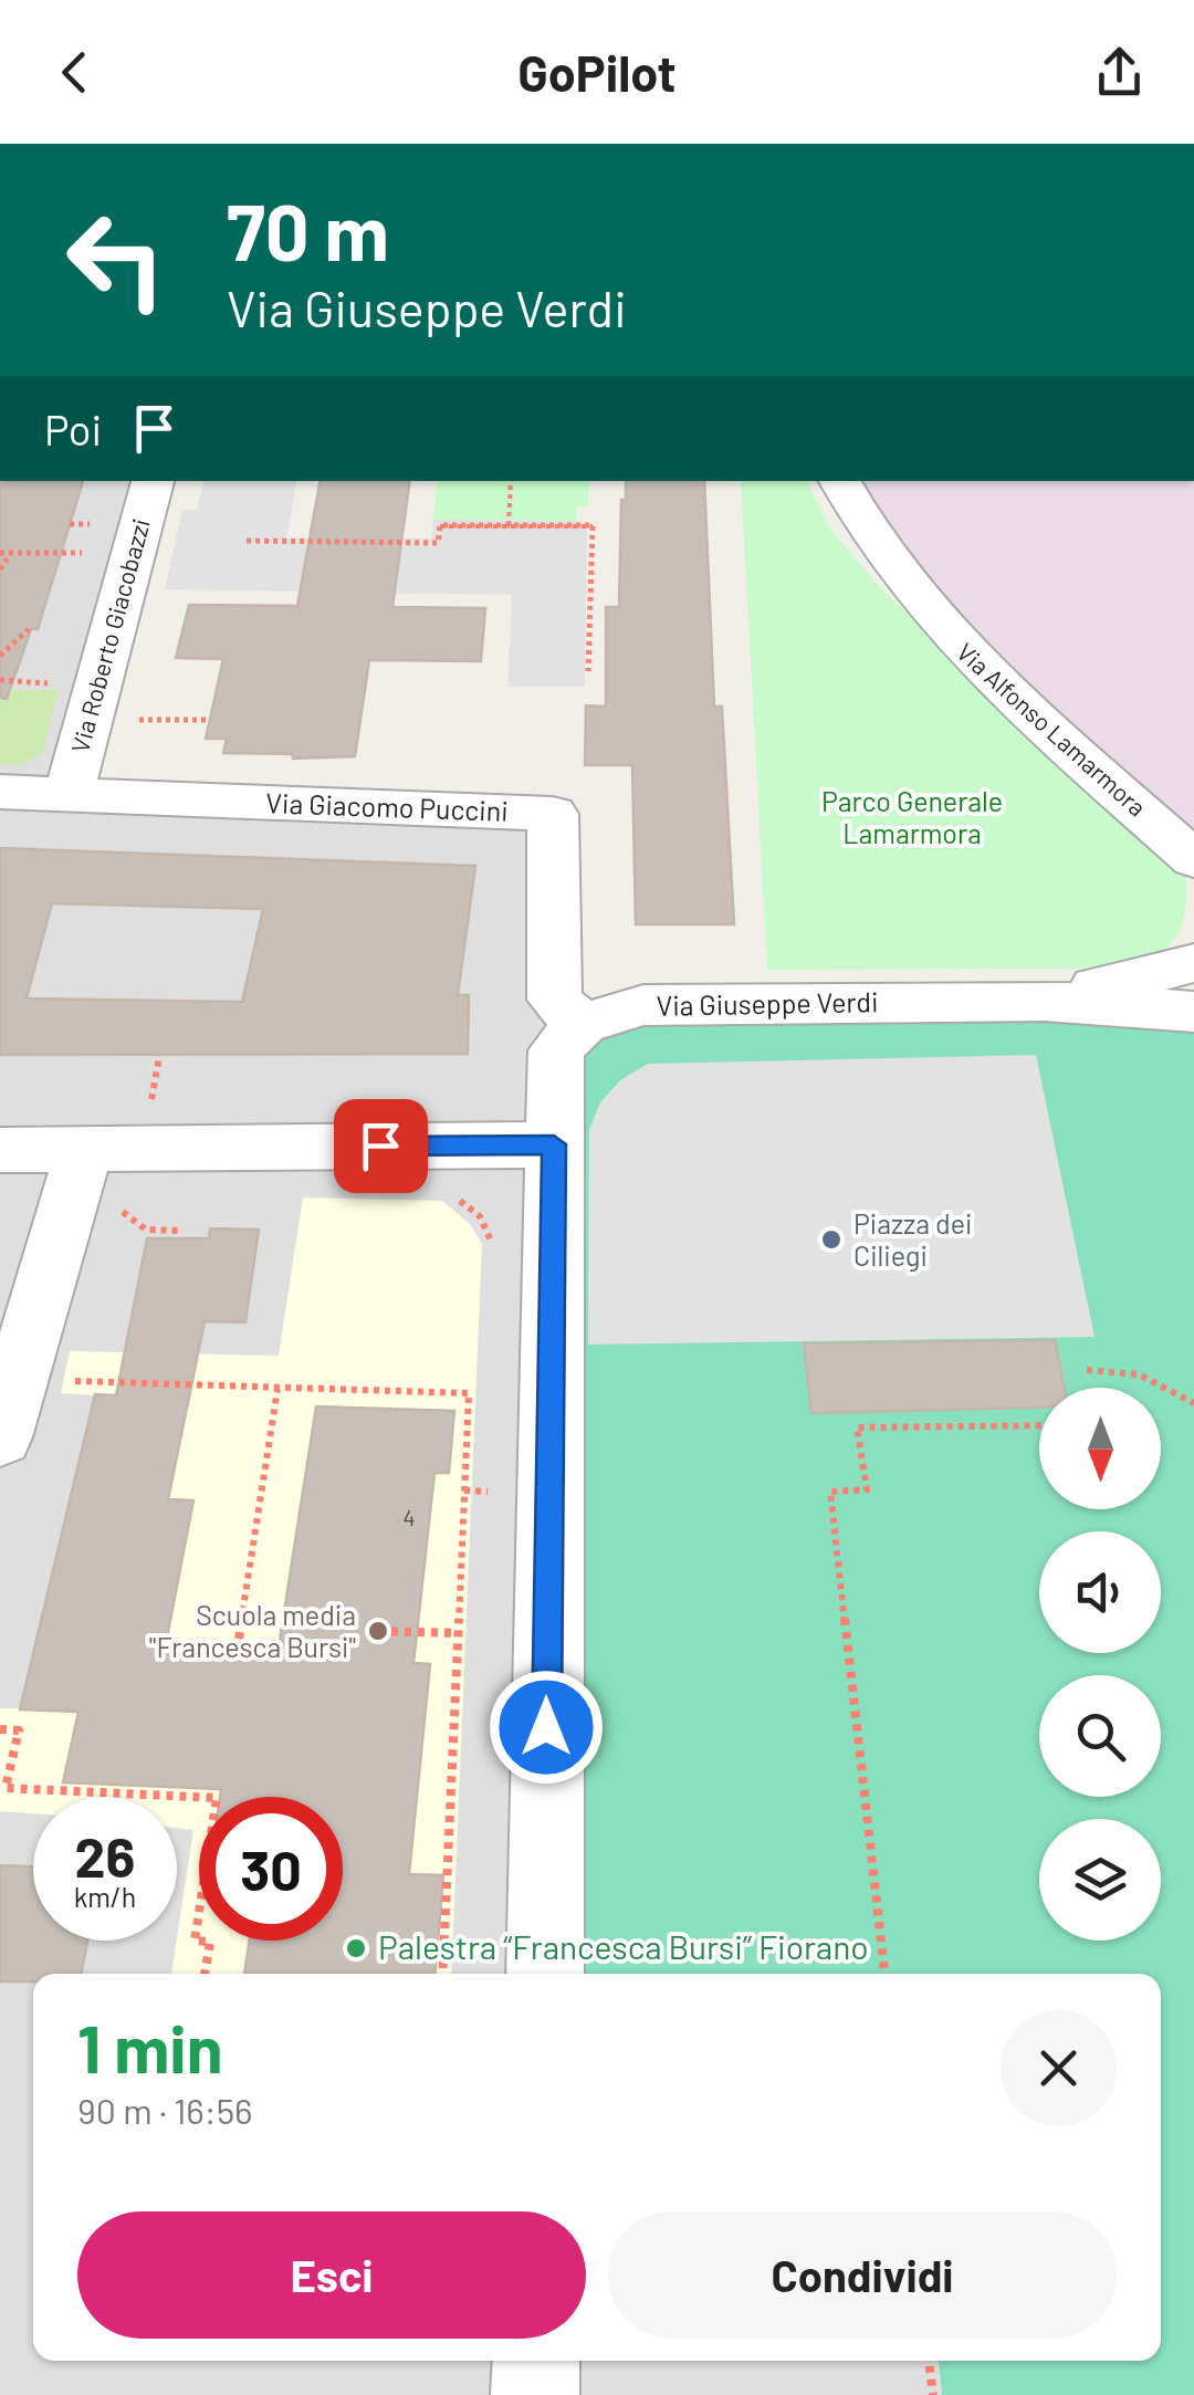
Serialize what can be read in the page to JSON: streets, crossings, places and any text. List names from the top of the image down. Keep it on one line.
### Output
{"streets":{"street":["Via Roberto Giacobazzi","Via Alfonso Lamarmora","Via Giacomo Puccini","Via Giuseppe Verdi"]},"crossings":[["Via Roberto Giacobazzi","Via Giacomo Puccini"],["Via Giacomo Puccini","Via Giuseppe Verdi"]],"parks":["Parco Generale Lamarmora"],"places":["Piazza dei Ciliegi","Scuola media \"Francesca Bursi\"","Palestra “Francesca Bursi” Fiorano"],"house_numbers":["4"],"north":"bottom","page":{"header":"GoPilot","turn":["70 m","Via Giuseppe Verdi"],"then":"Poi","speed":"26 km/h","limit":"30","heading":["1 min","90 m · 16:56"],"buttons":["Esci","Condividi"]}}
